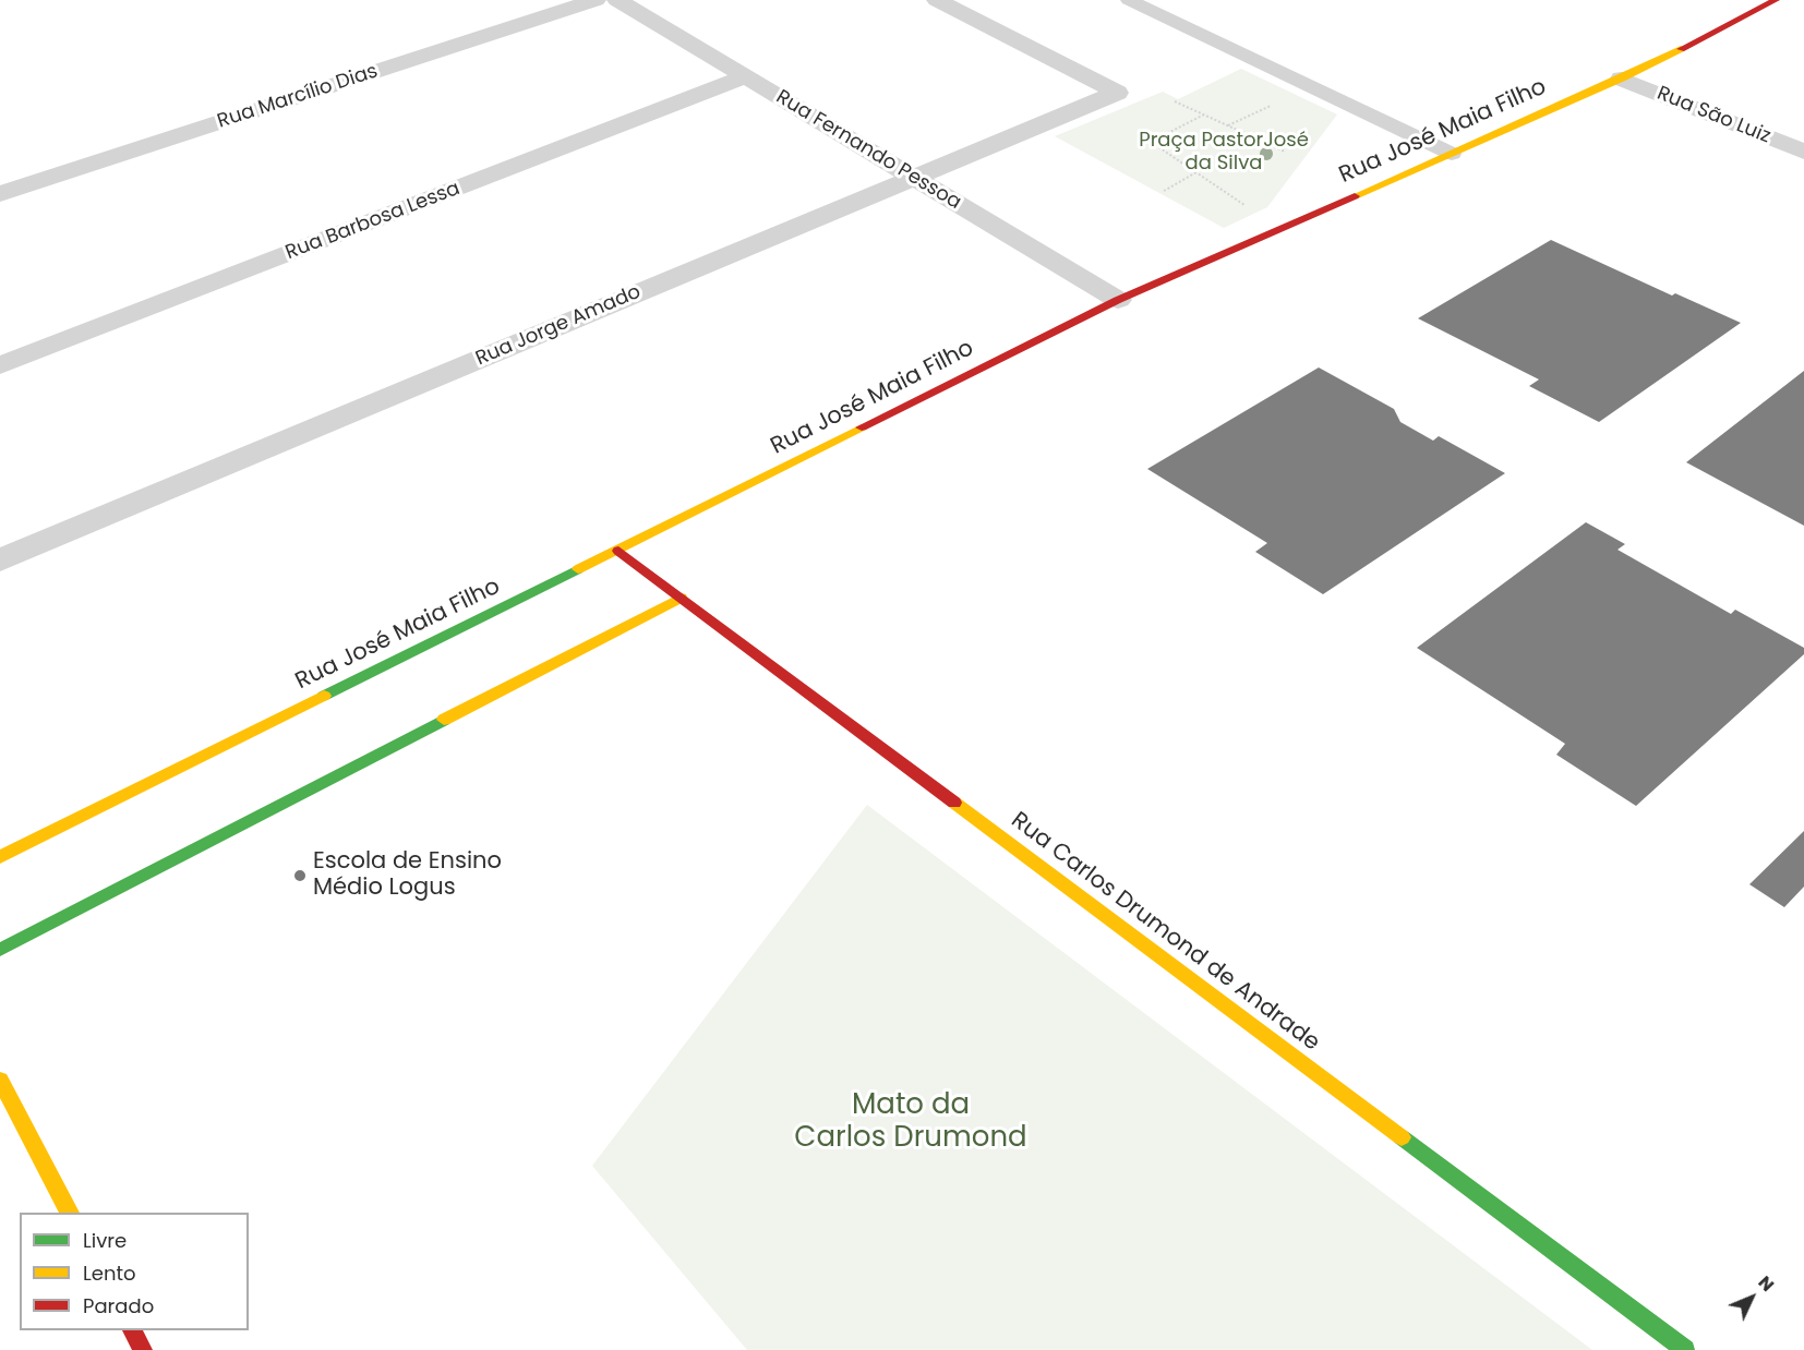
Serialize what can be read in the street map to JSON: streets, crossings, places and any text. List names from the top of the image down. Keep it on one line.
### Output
{"streets":{"street":["Rua Marcílio Dias","Rua São Luiz","Rua José Maia Filho","Rua Fernando Pessoa","Rua Barbosa Lessa","Rua Jorge Amado","Rua Carlos Drumond de Andrade"]},"crossings":[["Rua São Luiz","Rua José Maia Filho"],["Rua José Maia Filho","Rua Fernando Pessoa"],["Rua José Maia Filho","Rua Carlos Drumond de Andrade"],["Rua Fernando Pessoa","Rua Barbosa Lessa"],["Rua Fernando Pessoa","Rua Jorge Amado"]],"parks":["Praça PastorJosé da Silva","Mato da Carlos Drumond"],"places":["Escola de Ensino Médio Logus"],"legend":["Livre","Lento","Parado"],"north":"top right"}
